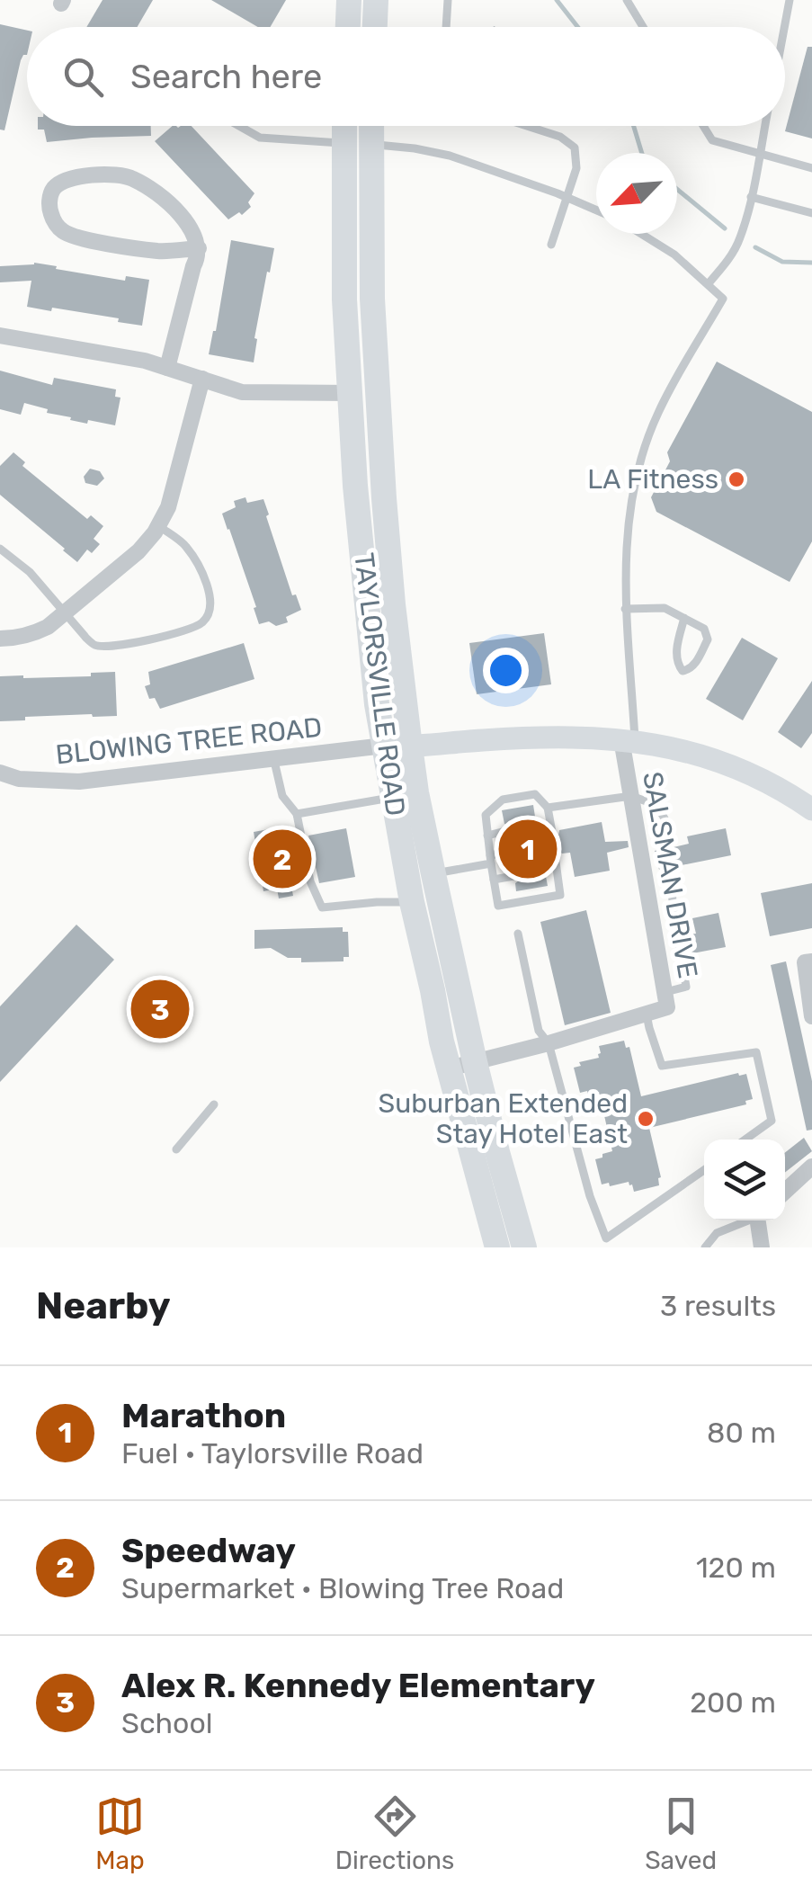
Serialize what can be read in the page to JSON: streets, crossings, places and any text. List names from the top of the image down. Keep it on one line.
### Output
{"streets":{"main road":["TAYLORSVILLE ROAD"],"street":["BLOWING TREE ROAD","SALSMAN DRIVE"]},"crossings":[["TAYLORSVILLE ROAD","BLOWING TREE ROAD"]],"places":["LA Fitness","Suburban Extended Stay Hotel East"],"north":"bottom left","page":{"search":"Search here","pins":["1","2","3"],"heading":["Nearby","3 results"],"list":[{"mark":"1","name":"Marathon","note":"Fuel · Taylorsville Road","value":"80 m"},{"mark":"2","name":"Speedway","note":"Supermarket · Blowing Tree Road","value":"120 m"},{"mark":"3","name":"Alex R. Kennedy Elementary","note":"School","value":"200 m"}],"nav":["Map","Directions","Saved"]}}
